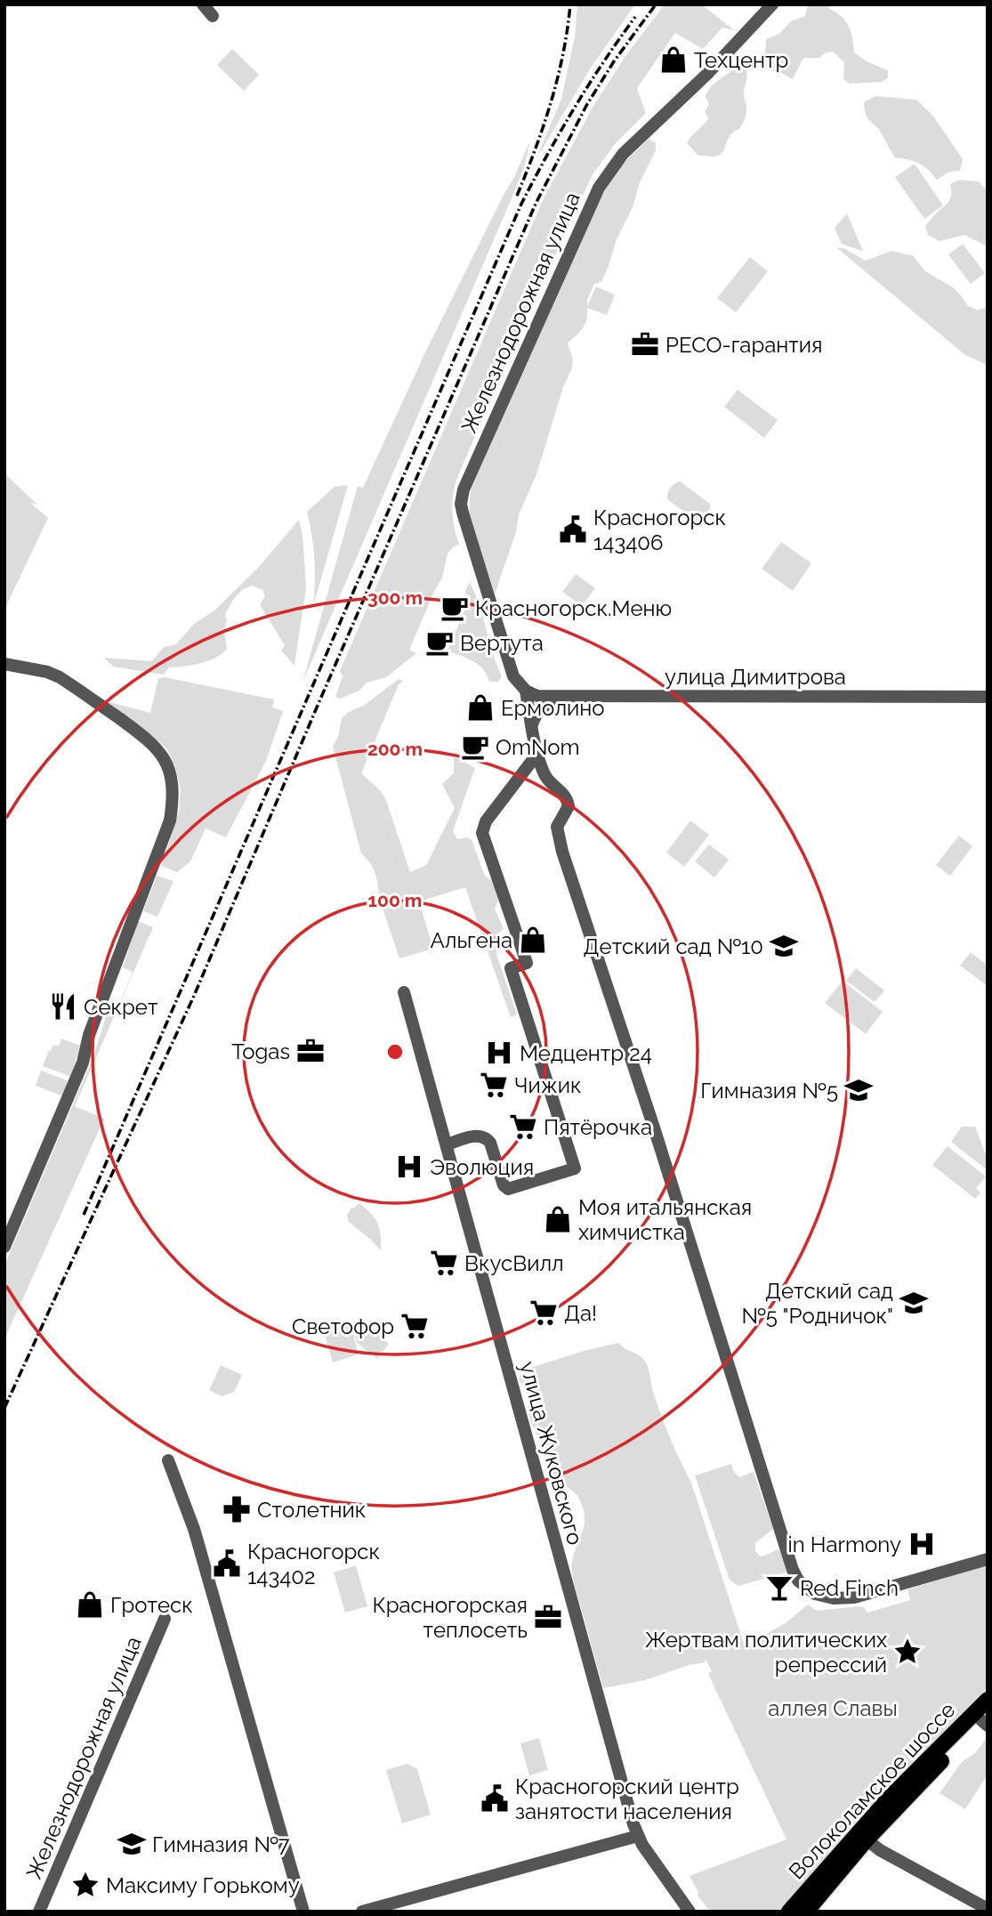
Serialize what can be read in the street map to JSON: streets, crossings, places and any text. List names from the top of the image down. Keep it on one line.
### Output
{"streets":{"main road":["Волоколамское шоссе"],"street":["Железнодорожная улица","улица Димитрова","улица Жуковского"]},"crossings":[["Железнодорожная улица","улица Димитрова"]],"parks":["аллея Славы"],"places":{"shop":["Техцентр","Ермолино","Альгена","Моя итальянская химчистка","Гротеск"],"office":["РЕСО-гарантия","Togas","Красногорская теплосеть"],"public building":["Красногорск 143406","Красногорск 143402","Красногорский центр занятости населения"],"cafe":["Красногорск.Меню","Вертута","OmNom"],"school or university":["Детский сад №10","Гимназия №5","Детский сад №5 \"Родничок\"","Гимназия №7"],"restaurant":["Секрет"],"hospital":["Медцентр 24","Эволюция","in Harmony"],"supermarket":["Чижик","Пятёрочка","ВкусВилл","Да!","Светофор"],"pharmacy":["Столетник"],"bar":["Red Finch"],"place":["Жертвам политических репрессий","Максиму Горькому"]},"rings":["300 m","200 m","100 m"]}
